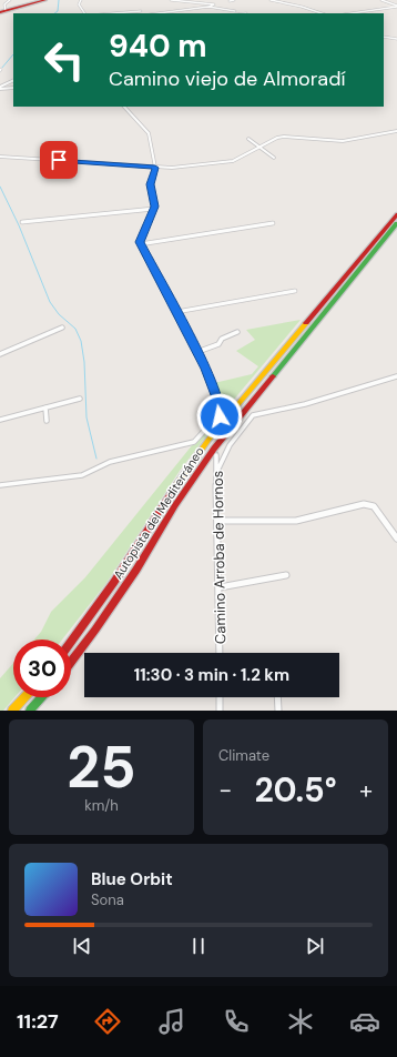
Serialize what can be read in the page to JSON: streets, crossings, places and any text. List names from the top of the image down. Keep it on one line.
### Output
{"streets":{"main road":["Autopista del Mediterráneo"],"street":["Camino Arroba de Hornos"]},"page":{"turn":["940 m","Camino viejo de Almoradí"],"limit":"30","trip":"11:30 · 3 min · 1.2 km","tile":[["25","km/h"],"Climate"],"heat":["−","20.5°","+"],"song":["Blue Orbit","Sona"],"tabs":"11:27"}}
